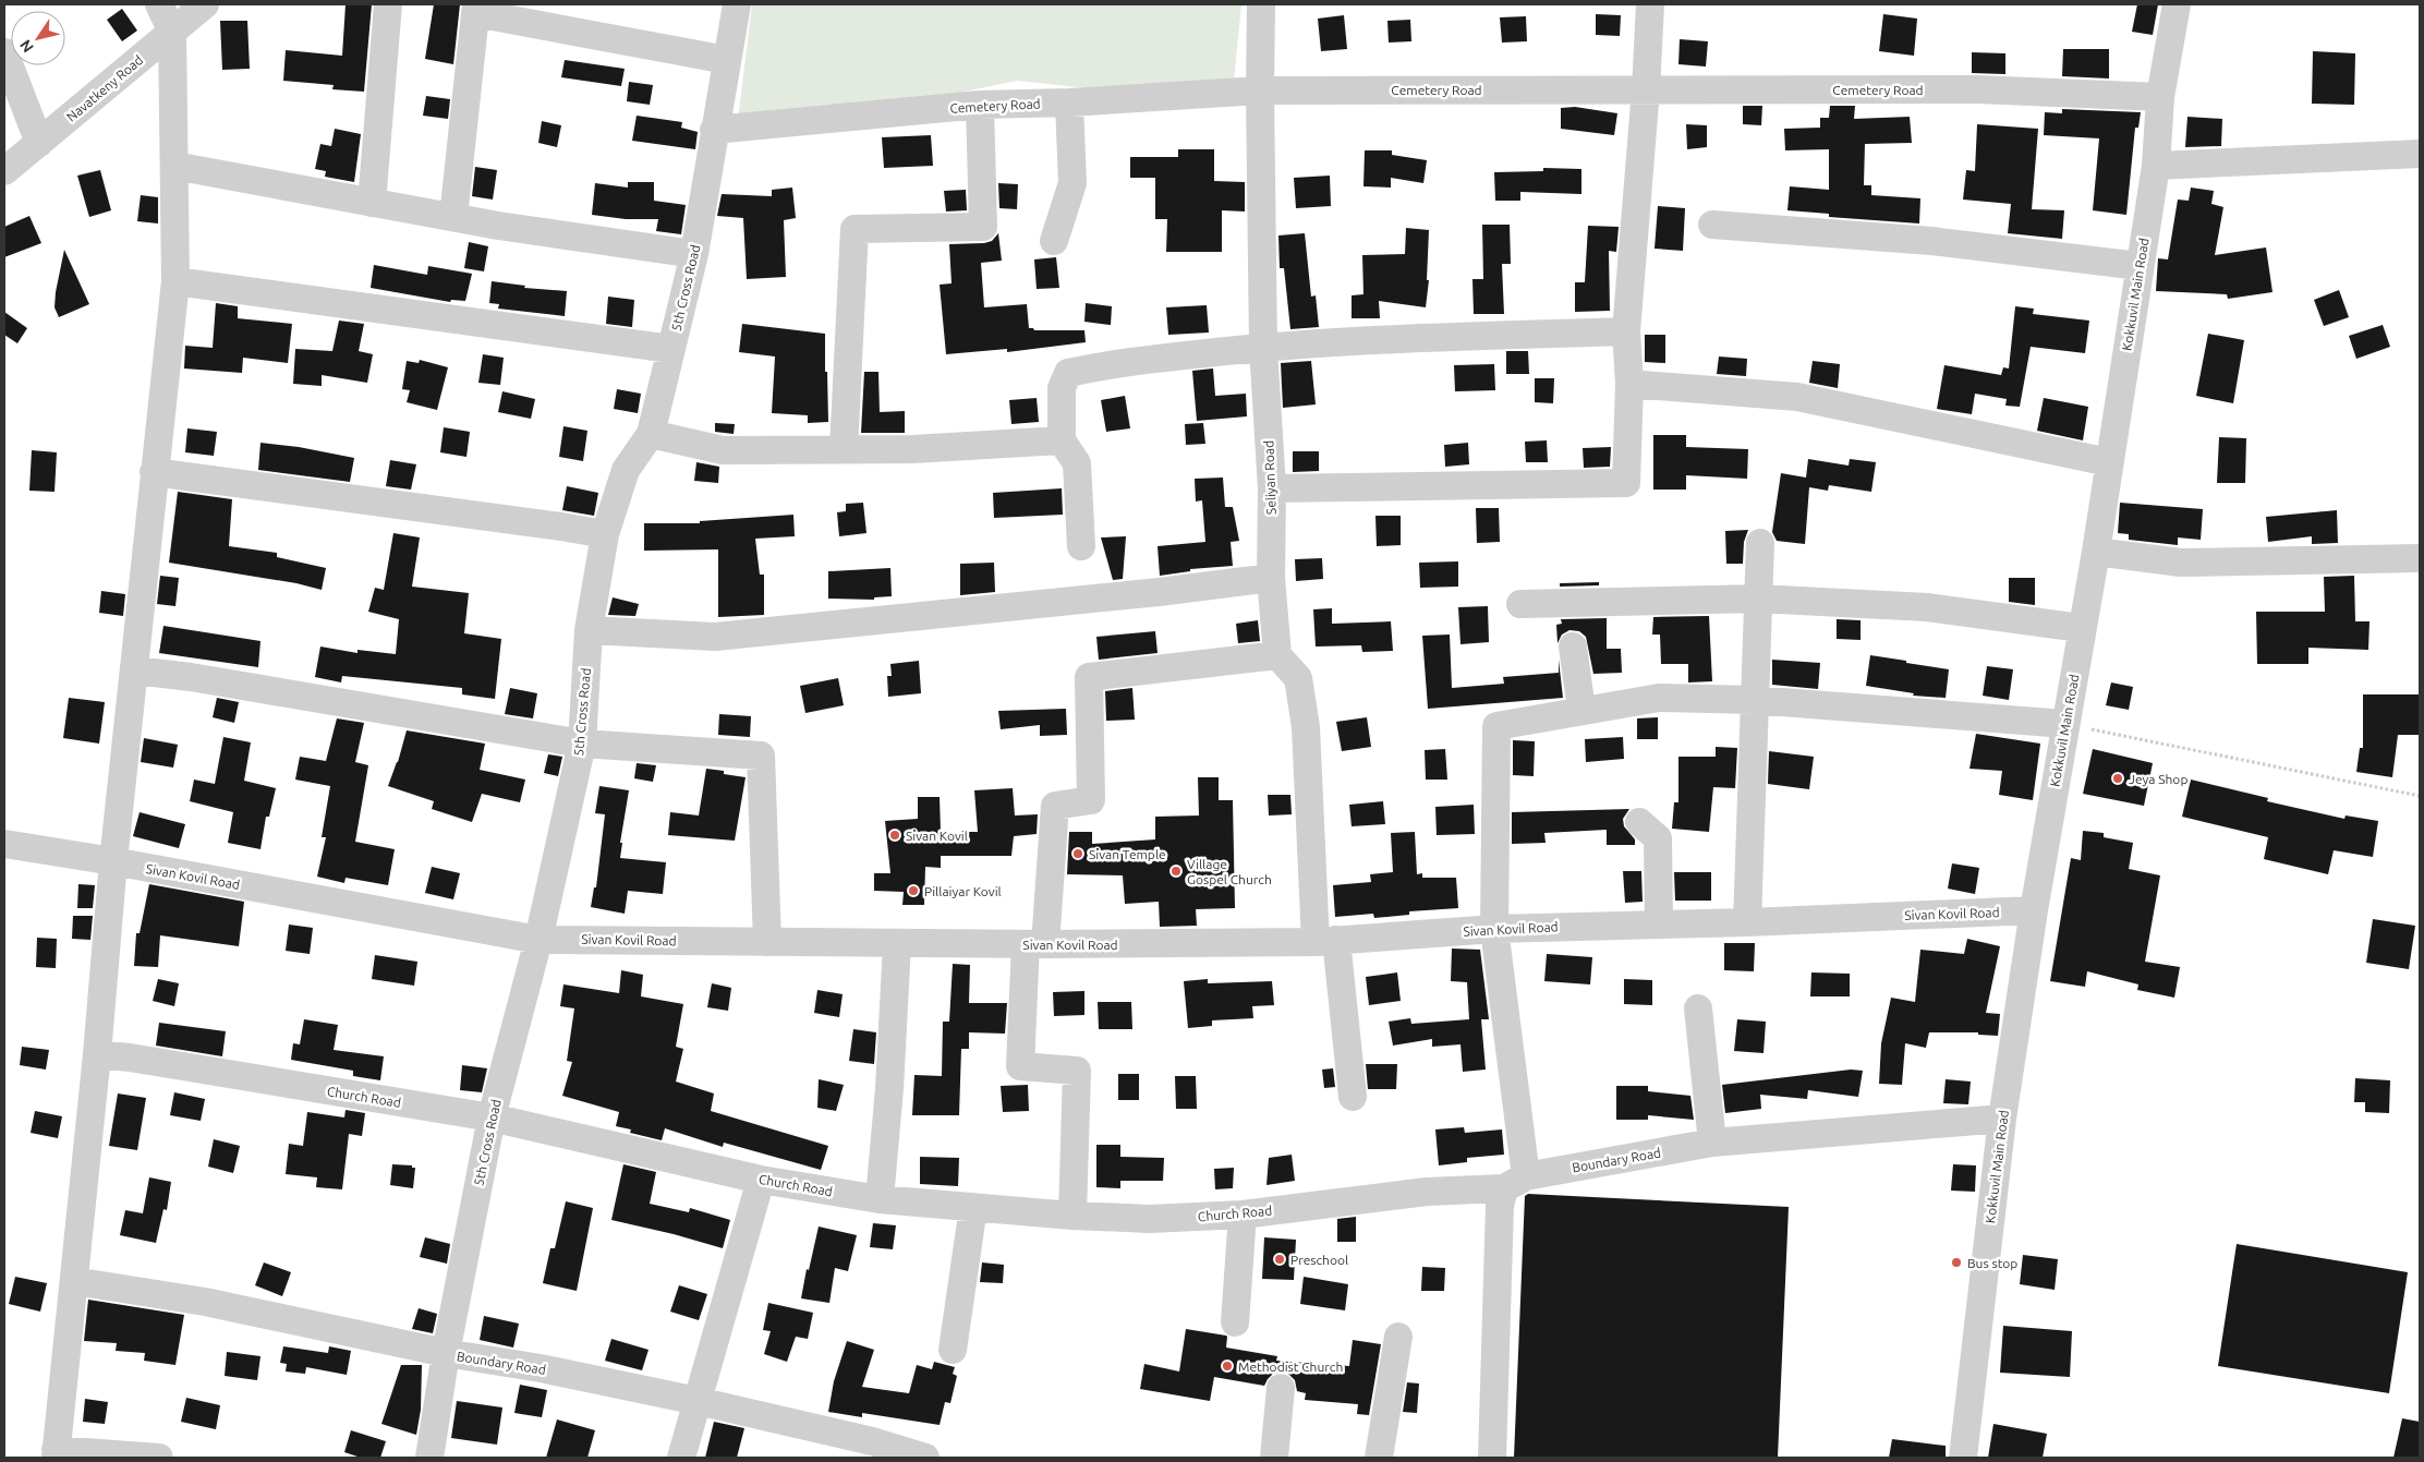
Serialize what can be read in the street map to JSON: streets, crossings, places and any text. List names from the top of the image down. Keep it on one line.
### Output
{"streets":{"street":["Navatkeny Road","Cemetery Road","5th Cross Road","Kokkuvil Main Road","Seliyan Road","Sivan Kovil Road","Church Road","Boundary Road"]},"crossings":[["Cemetery Road","5th Cross Road"],["Cemetery Road","Kokkuvil Main Road"],["Cemetery Road","Seliyan Road"],["5th Cross Road","Sivan Kovil Road"],["5th Cross Road","Church Road"],["5th Cross Road","Boundary Road"],["Kokkuvil Main Road","Sivan Kovil Road"],["Kokkuvil Main Road","Boundary Road"],["Church Road","Boundary Road"]],"places":["Jeya Shop","Sivan Kovil","Sivan Temple","Village Gospel Church","Pillaiyar Kovil","Preschool","Bus stop","Methodist Church"],"north":"bottom left"}
